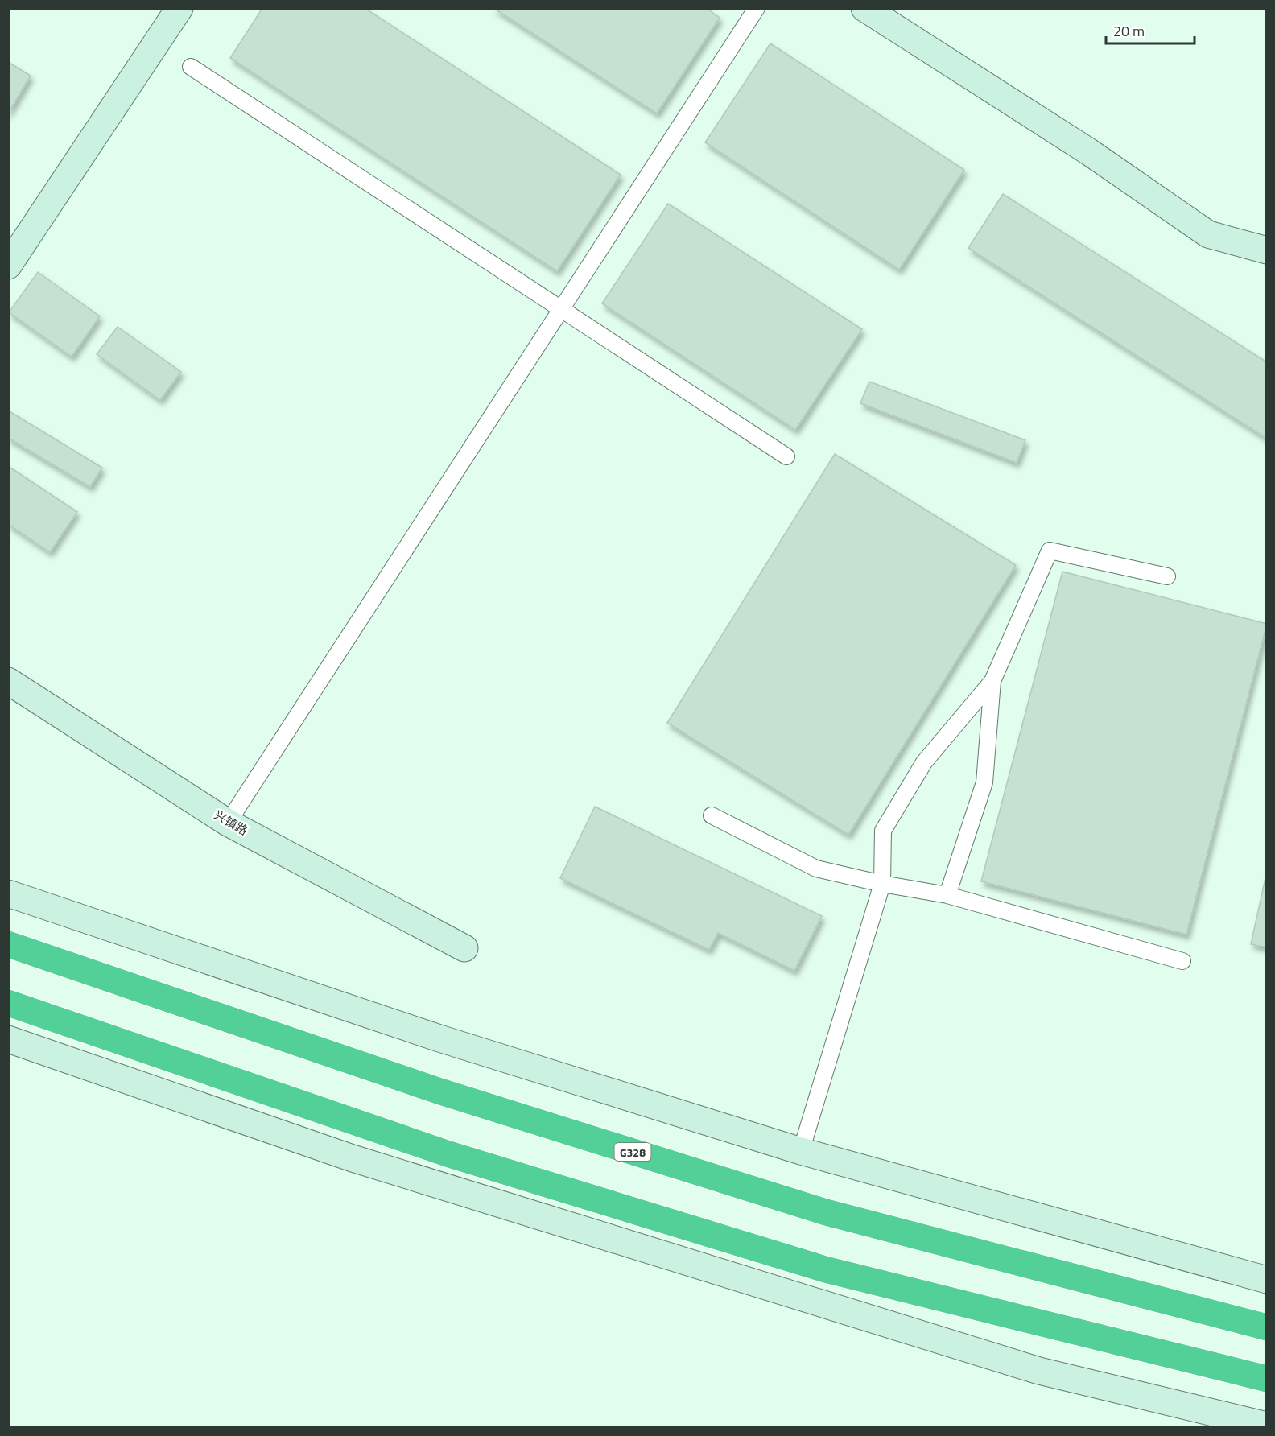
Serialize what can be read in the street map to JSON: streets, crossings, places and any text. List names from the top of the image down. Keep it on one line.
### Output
{"streets":{"highway":["G328"],"street":["兴镇路"]},"scale_bar":"20 m"}
